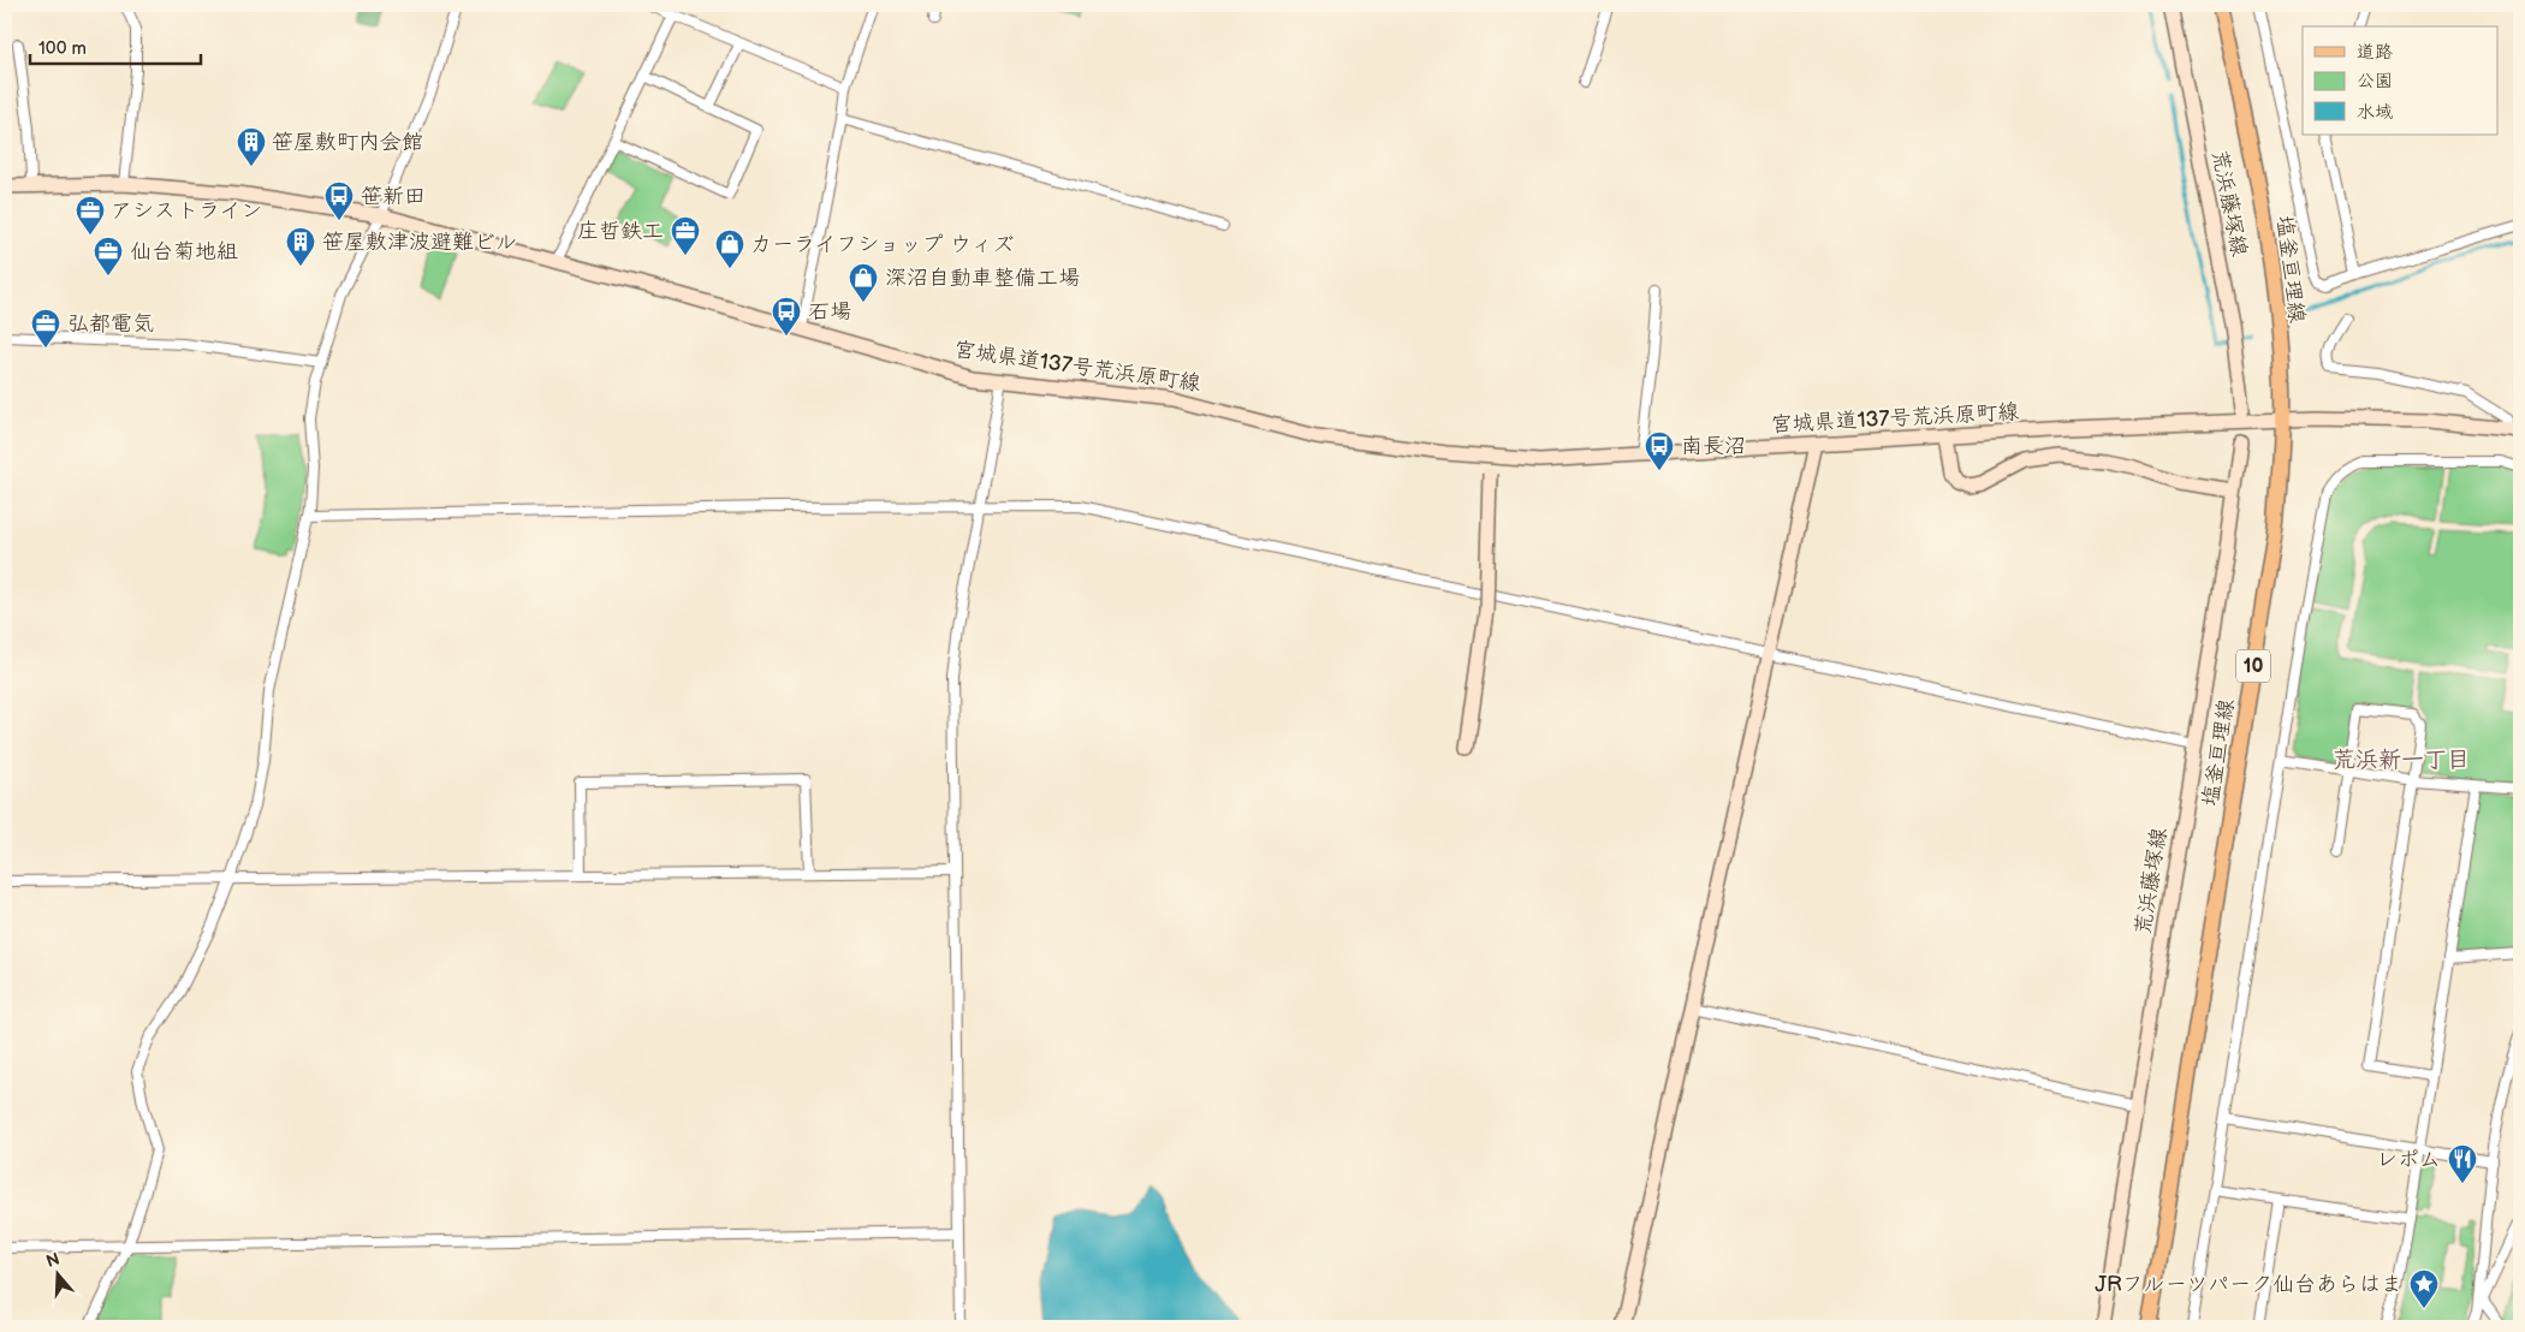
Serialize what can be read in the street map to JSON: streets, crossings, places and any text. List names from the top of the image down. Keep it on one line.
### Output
{"streets":{"main road":["荒浜藤塚線","塩釜亘理線","宮城県道137号荒浜原町線","10"]},"crossings":[["塩釜亘理線","宮城県道137号荒浜原町線"]],"districts":["荒浜新一丁目"],"places":{"building":["笹屋敷町内会館","笹屋敷津波避難ビル"],"bus stop":["笹新田","石場","南長沼"],"office":["アシストライン","庄哲鉄工","仙台菊地組","弘都電気"],"shop":["カーライフショップ ウィズ","深沼自動車整備工場"],"restaurant":["レポム"],"place":["JRフルーツパーク仙台あらはま"]},"legend":["道路","公園","水域"],"scale_bar":"100 m","north":"top"}
